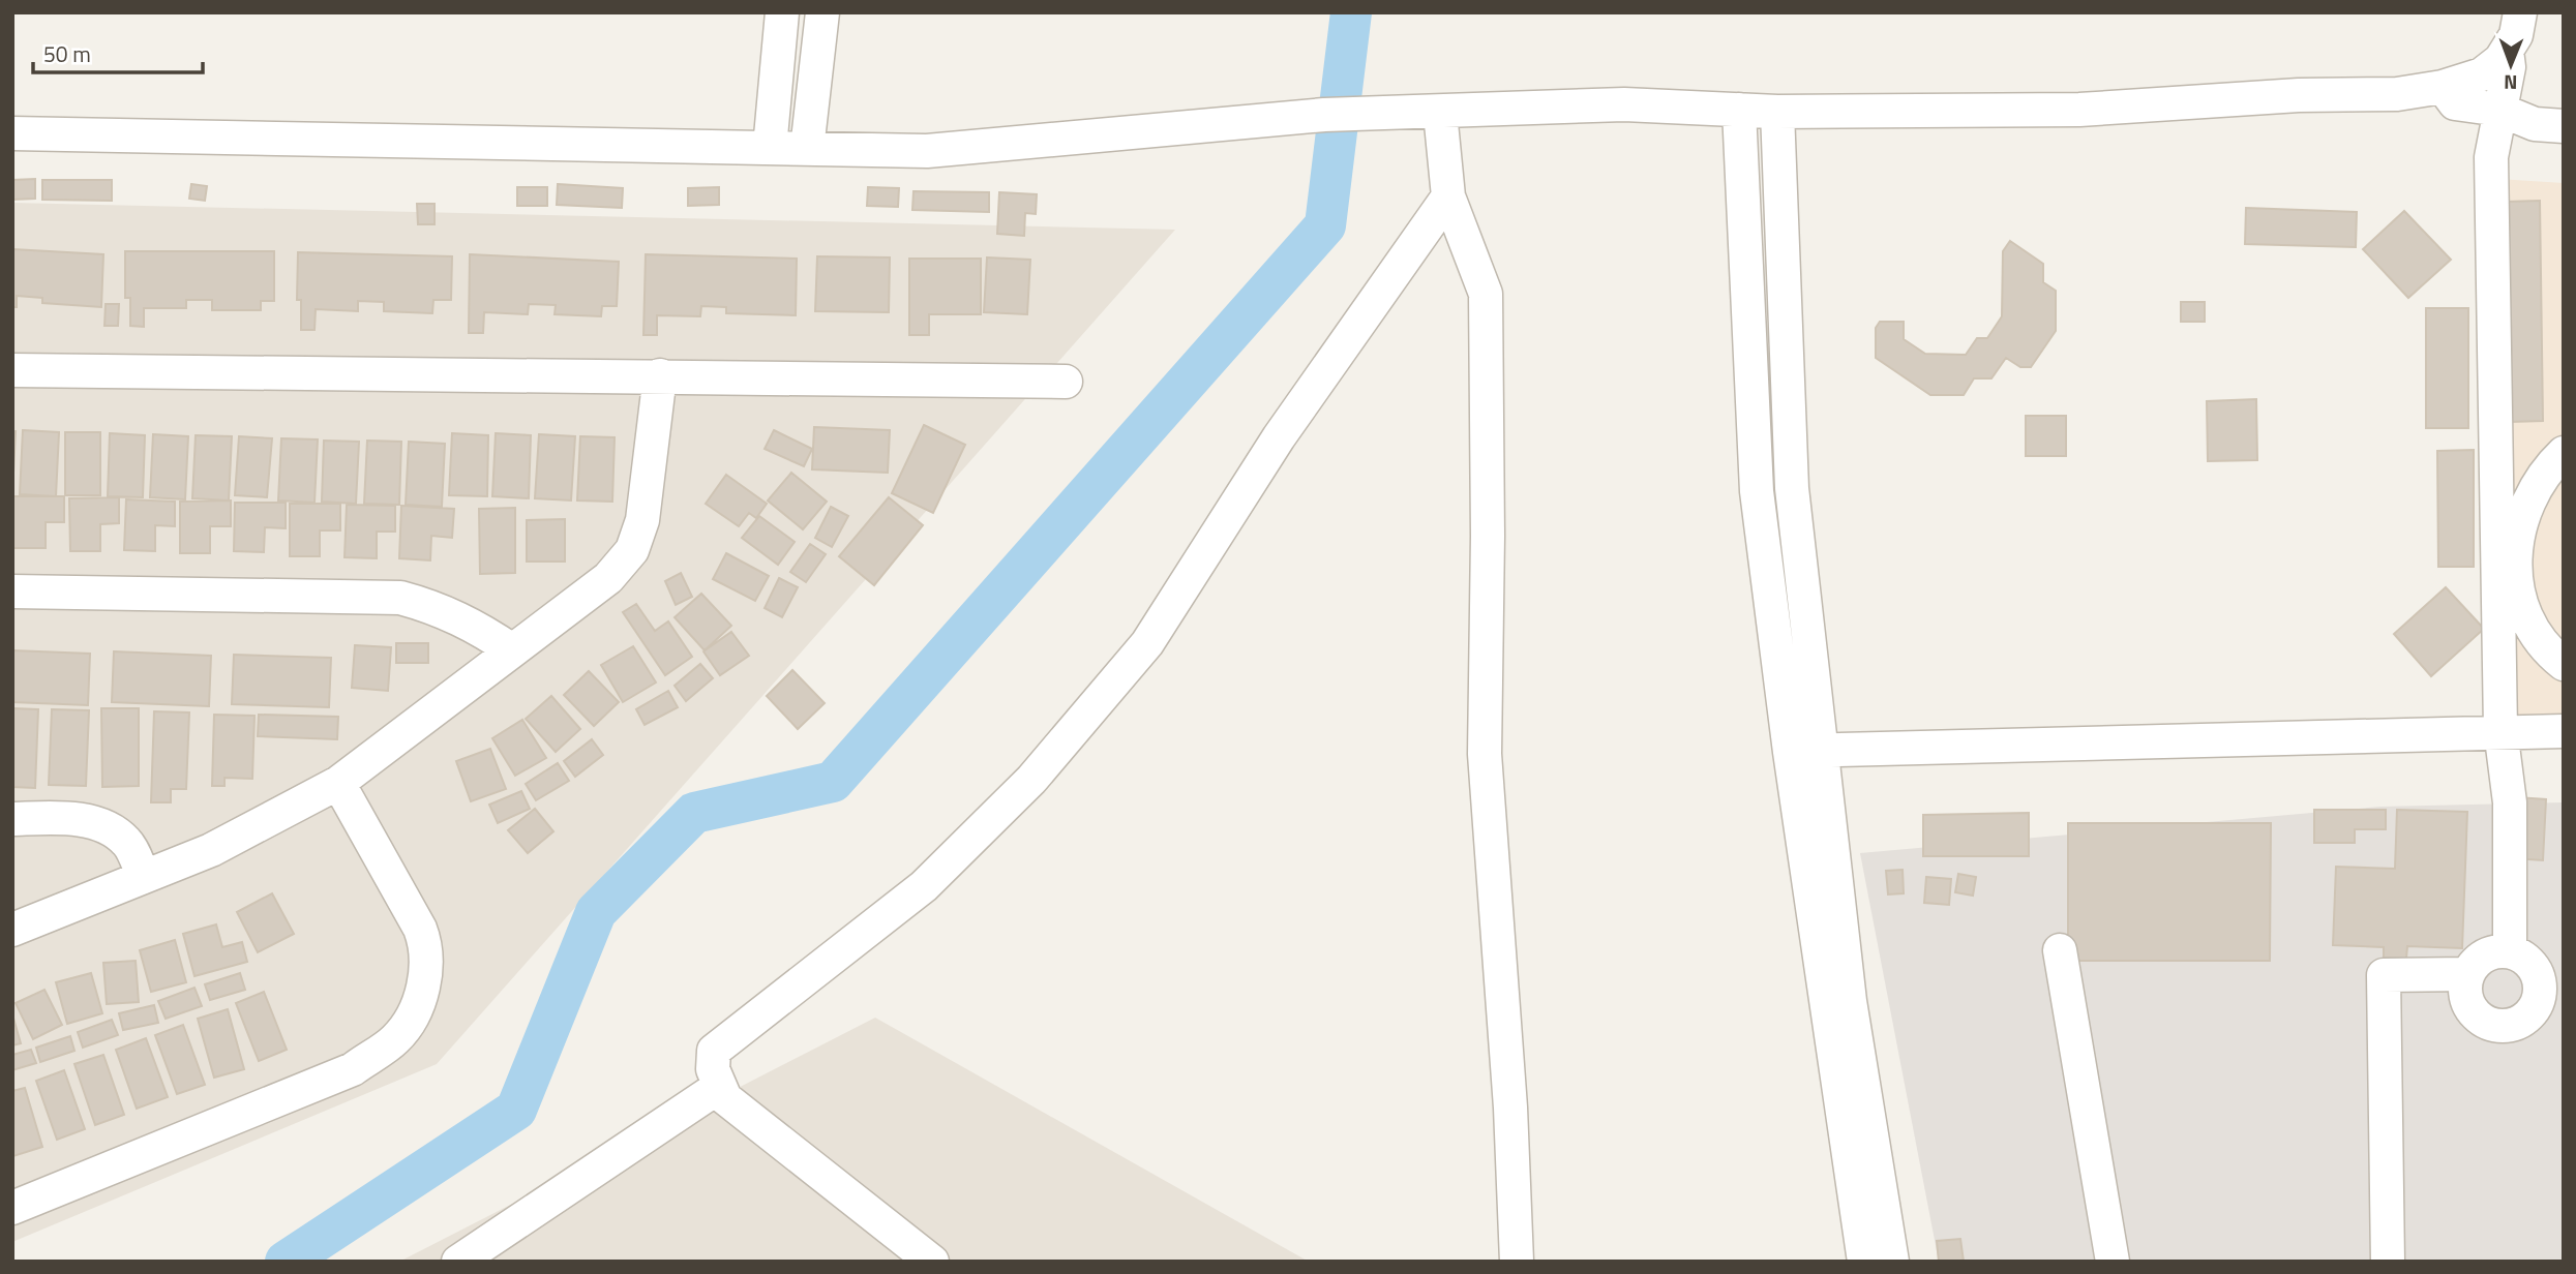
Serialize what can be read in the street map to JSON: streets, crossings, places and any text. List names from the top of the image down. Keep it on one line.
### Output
{"scale_bar":"50 m","north":"bottom"}
